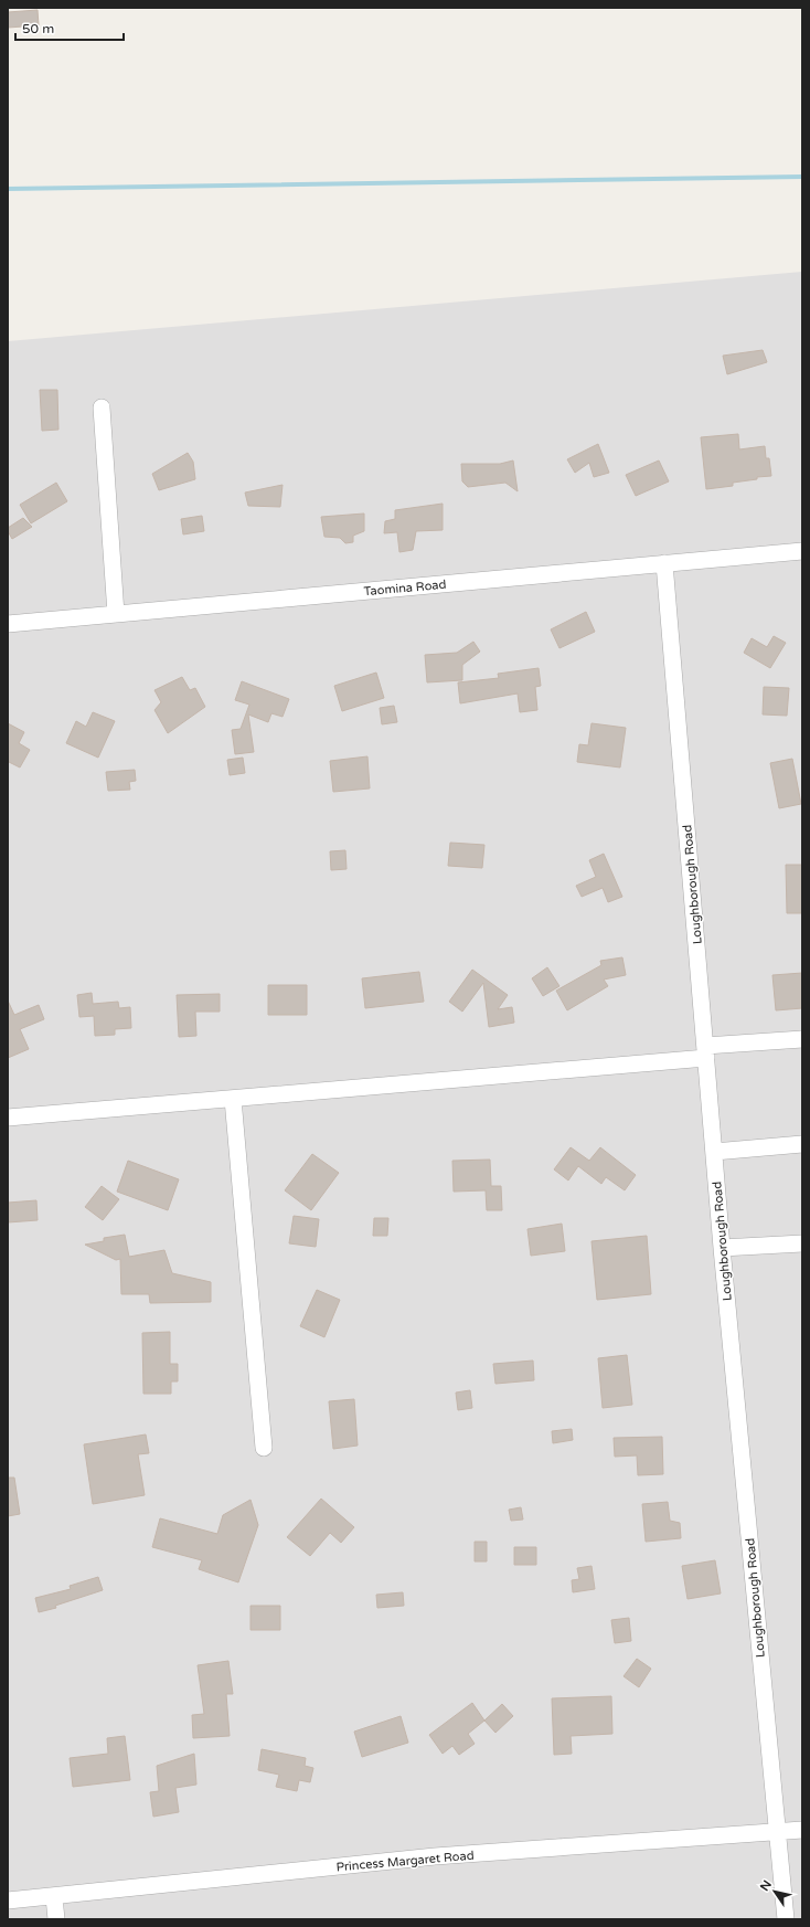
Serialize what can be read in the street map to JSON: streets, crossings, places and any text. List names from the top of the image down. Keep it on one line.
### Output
{"streets":{"street":["Taomina Road","Loughborough Road","Princess Margaret Road"]},"crossings":[["Taomina Road","Loughborough Road"],["Loughborough Road","Princess Margaret Road"]],"scale_bar":"50 m","north":"top left"}
